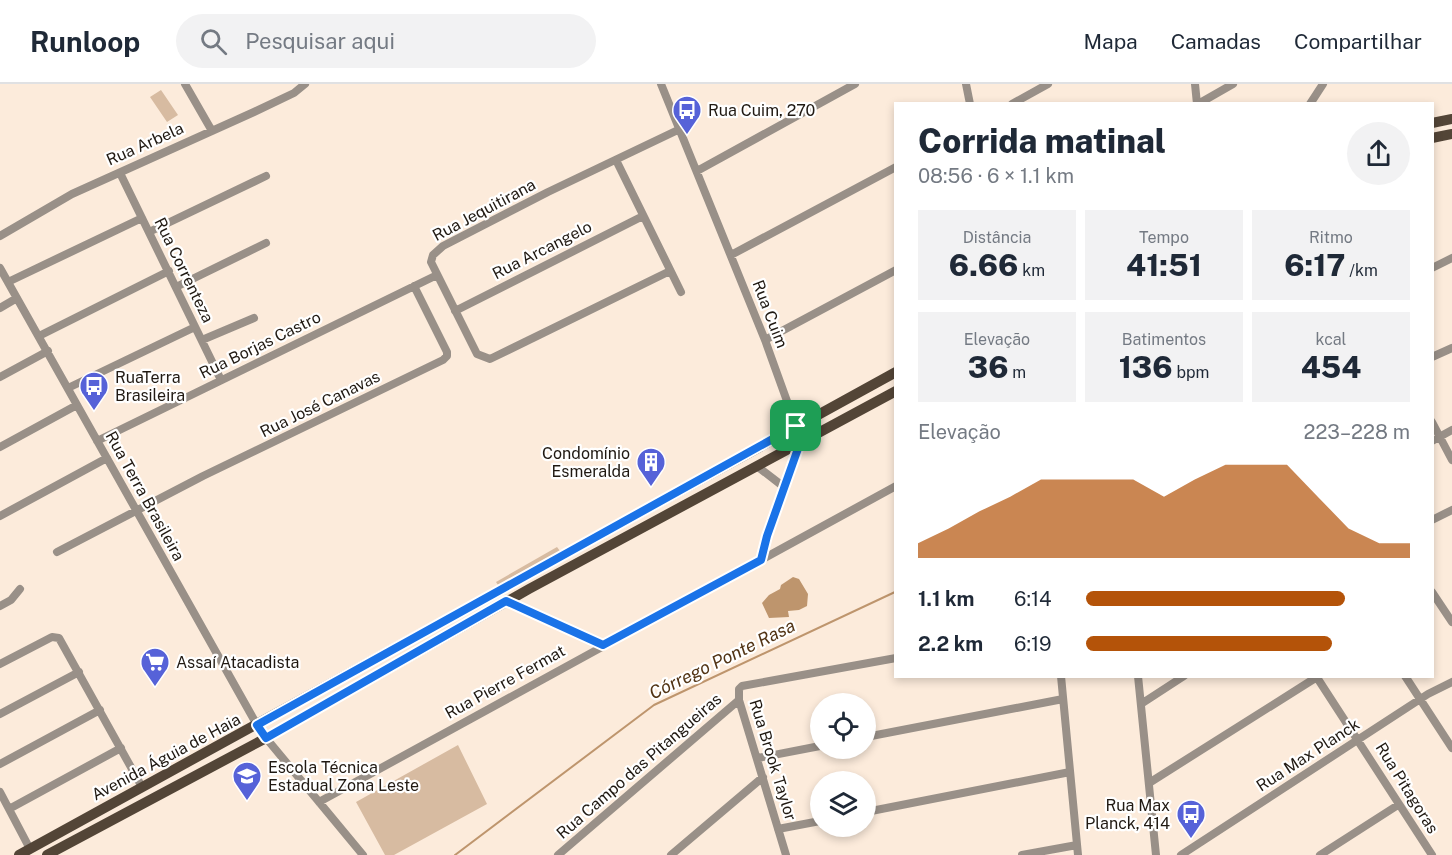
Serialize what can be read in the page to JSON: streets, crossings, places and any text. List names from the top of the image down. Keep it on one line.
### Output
{"streets":{"main road":["Avenida Águia de Haia"],"street":["Rua Arbela","Rua Jequitirana","Rua Arcangelo","Rua Correnteza","Rua Cuim","Rua Borjas Castro","Rua José Canavas","Rua Terra Brasileira","Rua Pierre Fermat","Rua Max Planck","Rua Brook Taylor","Rua Campo das Pitangueiras","Rua Pitagoras"]},"crossings":[["Rua Arbela","Rua Correnteza"],["Rua Jequitirana","Rua Cuim"],["Rua Jequitirana","Rua Borjas Castro"],["Rua Correnteza","Rua Borjas Castro"],["Rua Cuim","Avenida Águia de Haia"],["Rua Borjas Castro","Rua José Canavas"],["Rua Borjas Castro","Rua Terra Brasileira"],["Rua José Canavas","Rua Terra Brasileira"],["Rua Terra Brasileira","Rua Pierre Fermat"],["Rua Terra Brasileira","Avenida Águia de Haia"],["Rua Max Planck","Rua Pitagoras"],["Rua Brook Taylor","Rua Campo das Pitangueiras"]],"water":["Córrego Ponte Rasa"],"places":{"bus stop":["Rua Cuim, 270","RuaTerra Brasileira","Rua Max Planck, 414"],"building":["Condomínio Esmeralda"],"supermarket":["Assaí Atacadista"],"school or university":["Escola Técnica Estadual Zona Leste"]},"page":{"header":"Runloop","search":"Pesquisar aqui","nav":["Mapa","Camadas","Compartilhar"],"heading":["Corrida matinal","08:56 · 6 × 1.1 km"],"stats":[["Distância","6.66 km"],["Tempo","41:51"],["Ritmo","6:17 /km"],["Elevação","36 m"],["Batimentos","136 bpm"],["kcal","454"]],"chart":["Elevação","223–228 m"],"list":[{"name":"1.1 km","note":"6:14"},{"name":"2.2 km","note":"6:19"}]}}
